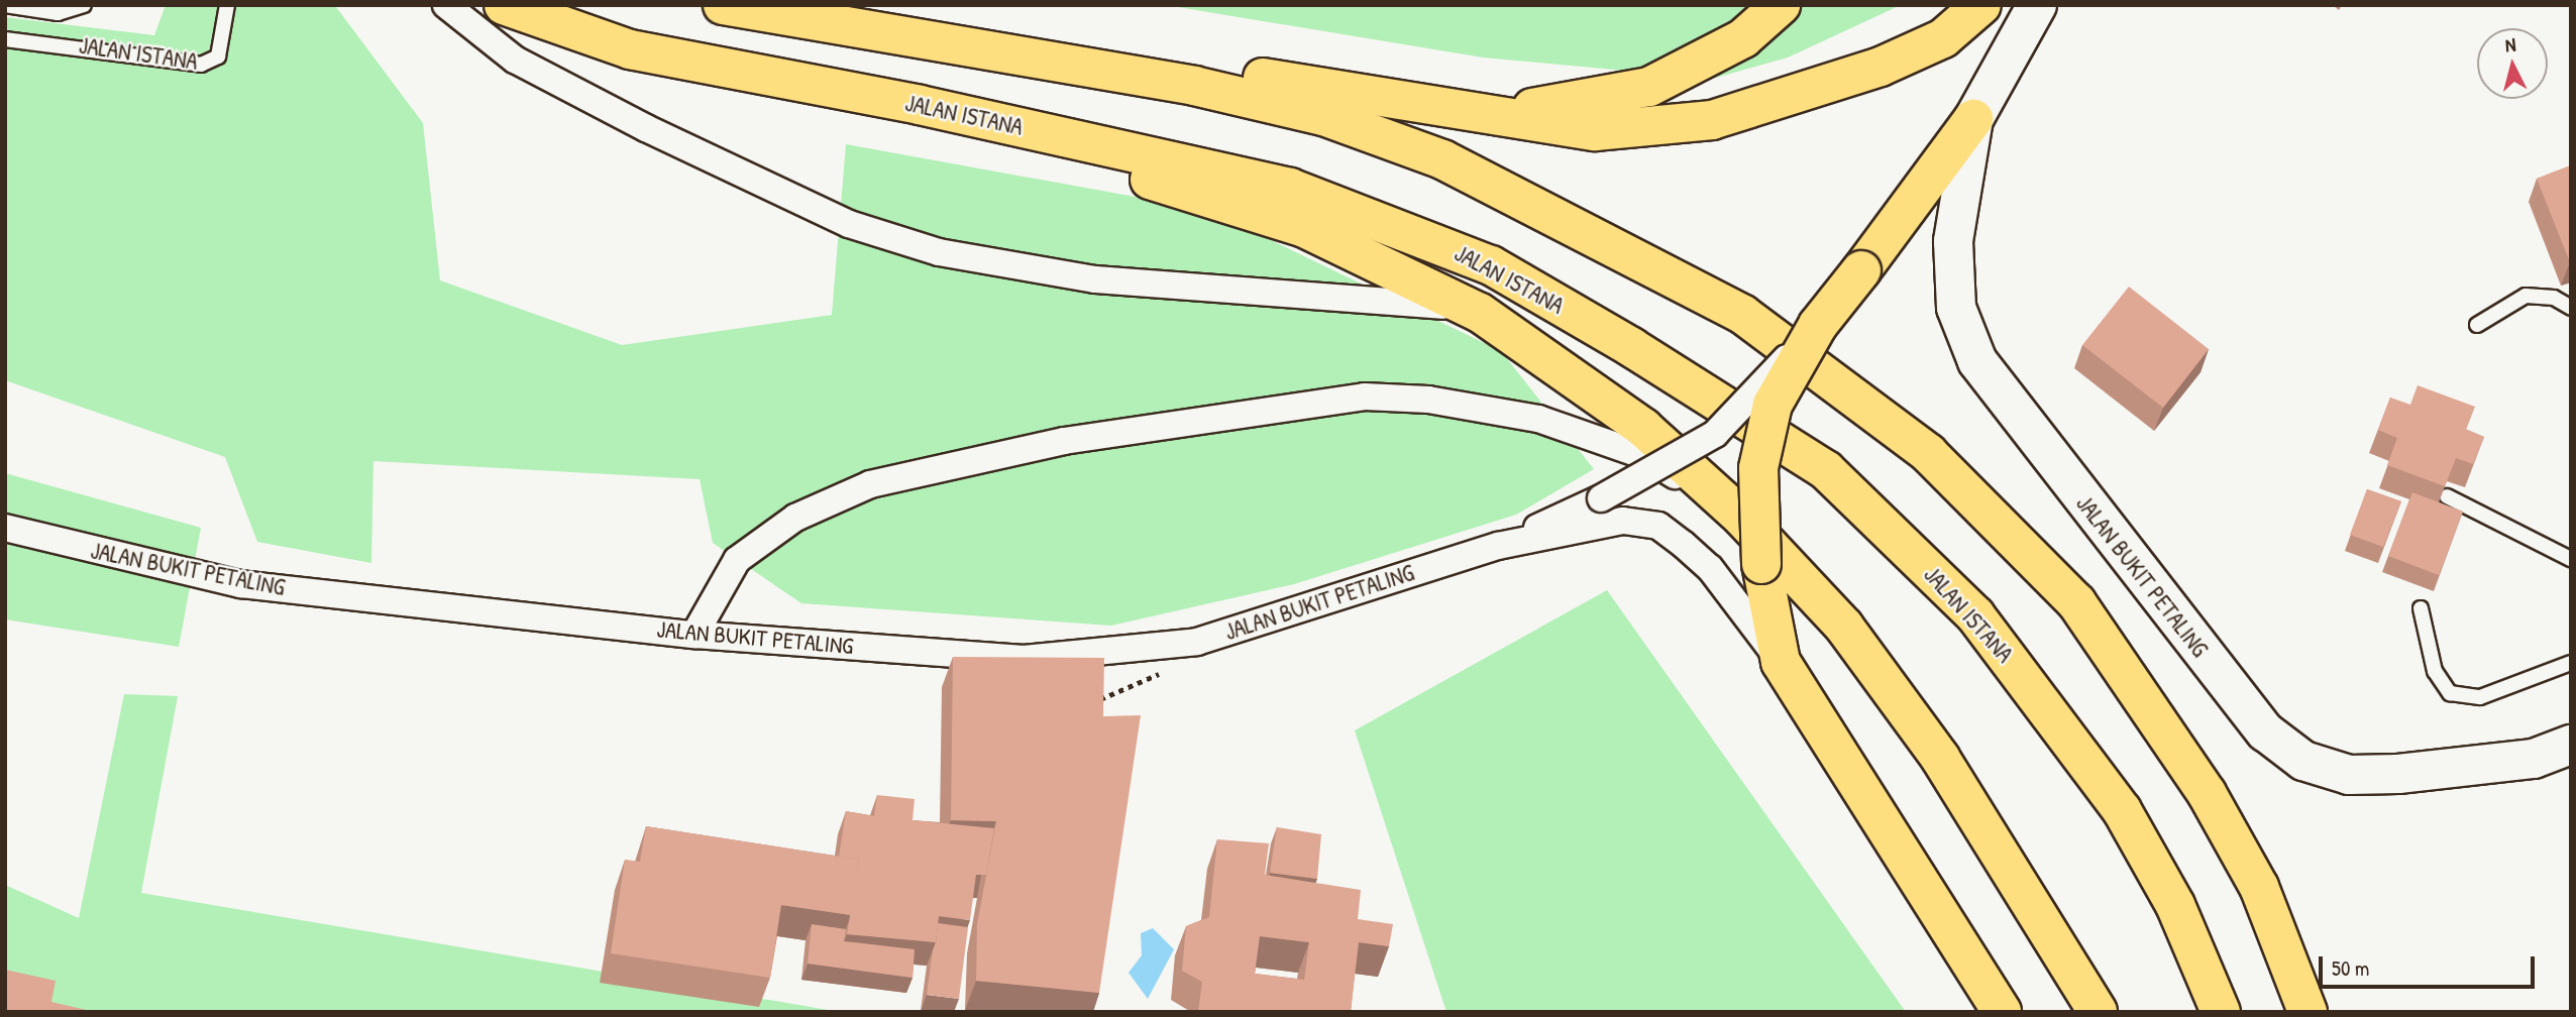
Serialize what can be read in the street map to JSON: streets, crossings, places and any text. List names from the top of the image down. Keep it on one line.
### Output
{"streets":{"main road":["JALAN ISTANA","JALAN BUKIT PETALING"]},"scale_bar":"50 m","north":"top"}
